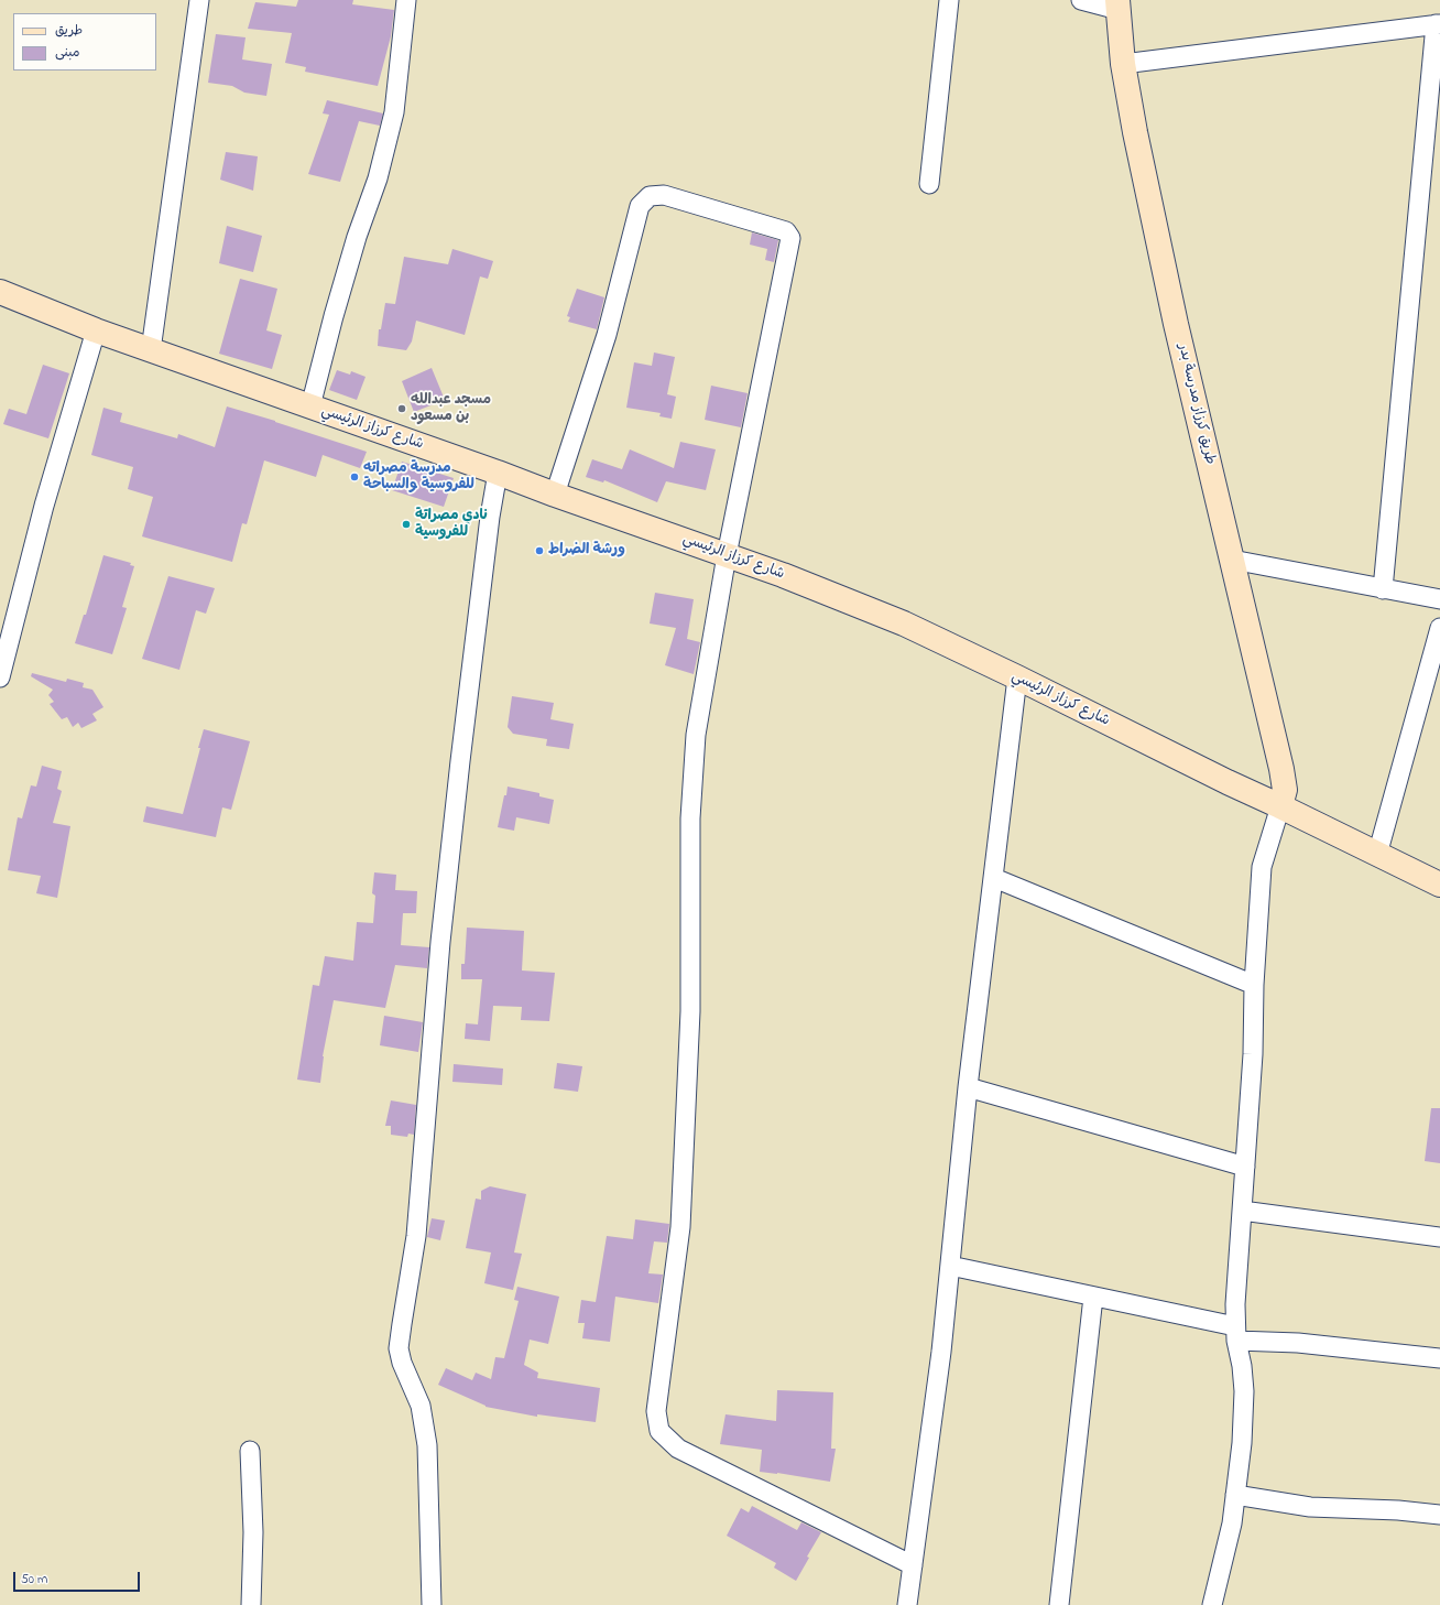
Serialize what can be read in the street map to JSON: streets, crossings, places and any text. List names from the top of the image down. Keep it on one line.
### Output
{"streets":{"street":["طريق كرزاز مدرسة بدر","شارع كرزاز الرئيسي"]},"crossings":[["طريق كرزاز مدرسة بدر","شارع كرزاز الرئيسي"]],"places":["مسجد عبدالله بن مسعود","مدرسة مصراته للفروسية والسباحة","نادي مصراتة للفروسية","ورشة الضراط"],"legend":["طريق","مبنى"],"scale_bar":"50 m"}
